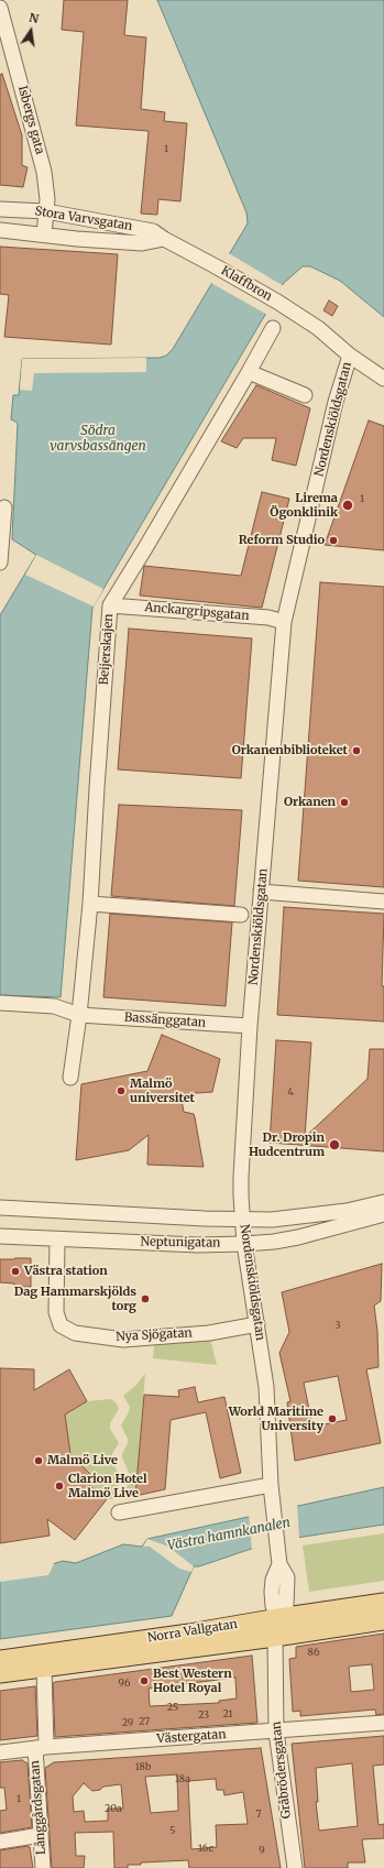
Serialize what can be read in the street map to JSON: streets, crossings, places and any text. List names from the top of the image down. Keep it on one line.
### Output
{"streets":{"main road":["Norra Vallgatan"],"street":["Isbergs gata","Stora Varvsgatan","Klaffbron","Nordenskiöldsgatan","Anckargripsgatan","Beijerskajen","Bassänggatan","Neptunigatan","Nya Sjögatan","Västergatan","Gråbrödersgatan","Långgårdsgatan"]},"crossings":[["Isbergs gata","Stora Varvsgatan"],["Stora Varvsgatan","Klaffbron"],["Klaffbron","Nordenskiöldsgatan"],["Nordenskiöldsgatan","Anckargripsgatan"],["Nordenskiöldsgatan","Bassänggatan"],["Nordenskiöldsgatan","Neptunigatan"],["Nordenskiöldsgatan","Nya Sjögatan"],["Nordenskiöldsgatan","Gråbrödersgatan"],["Anckargripsgatan","Beijerskajen"],["Beijerskajen","Bassänggatan"],["Neptunigatan","Nya Sjögatan"],["Norra Vallgatan","Gråbrödersgatan"],["Norra Vallgatan","Långgårdsgatan"],["Västergatan","Gråbrödersgatan"],["Västergatan","Långgårdsgatan"]],"water":["Södra varvsbassängen","Västra hamnkanalen"],"places":["Lirema Ögonklinik","Reform Studio","Orkanenbiblioteket","Orkanen","Malmö universitet","Dr. Dropin Hudcentrum","Västra station","Dag Hammarskjölds torg","World Maritime University","Malmö Live","Clarion Hotel Malmö Live","Best Western Hotel Royal"],"house_numbers":["1","1","4","3","86","96","25","21","23","27","29","18b","18a","1","20a","7","5","16c","9"],"north":"top"}
